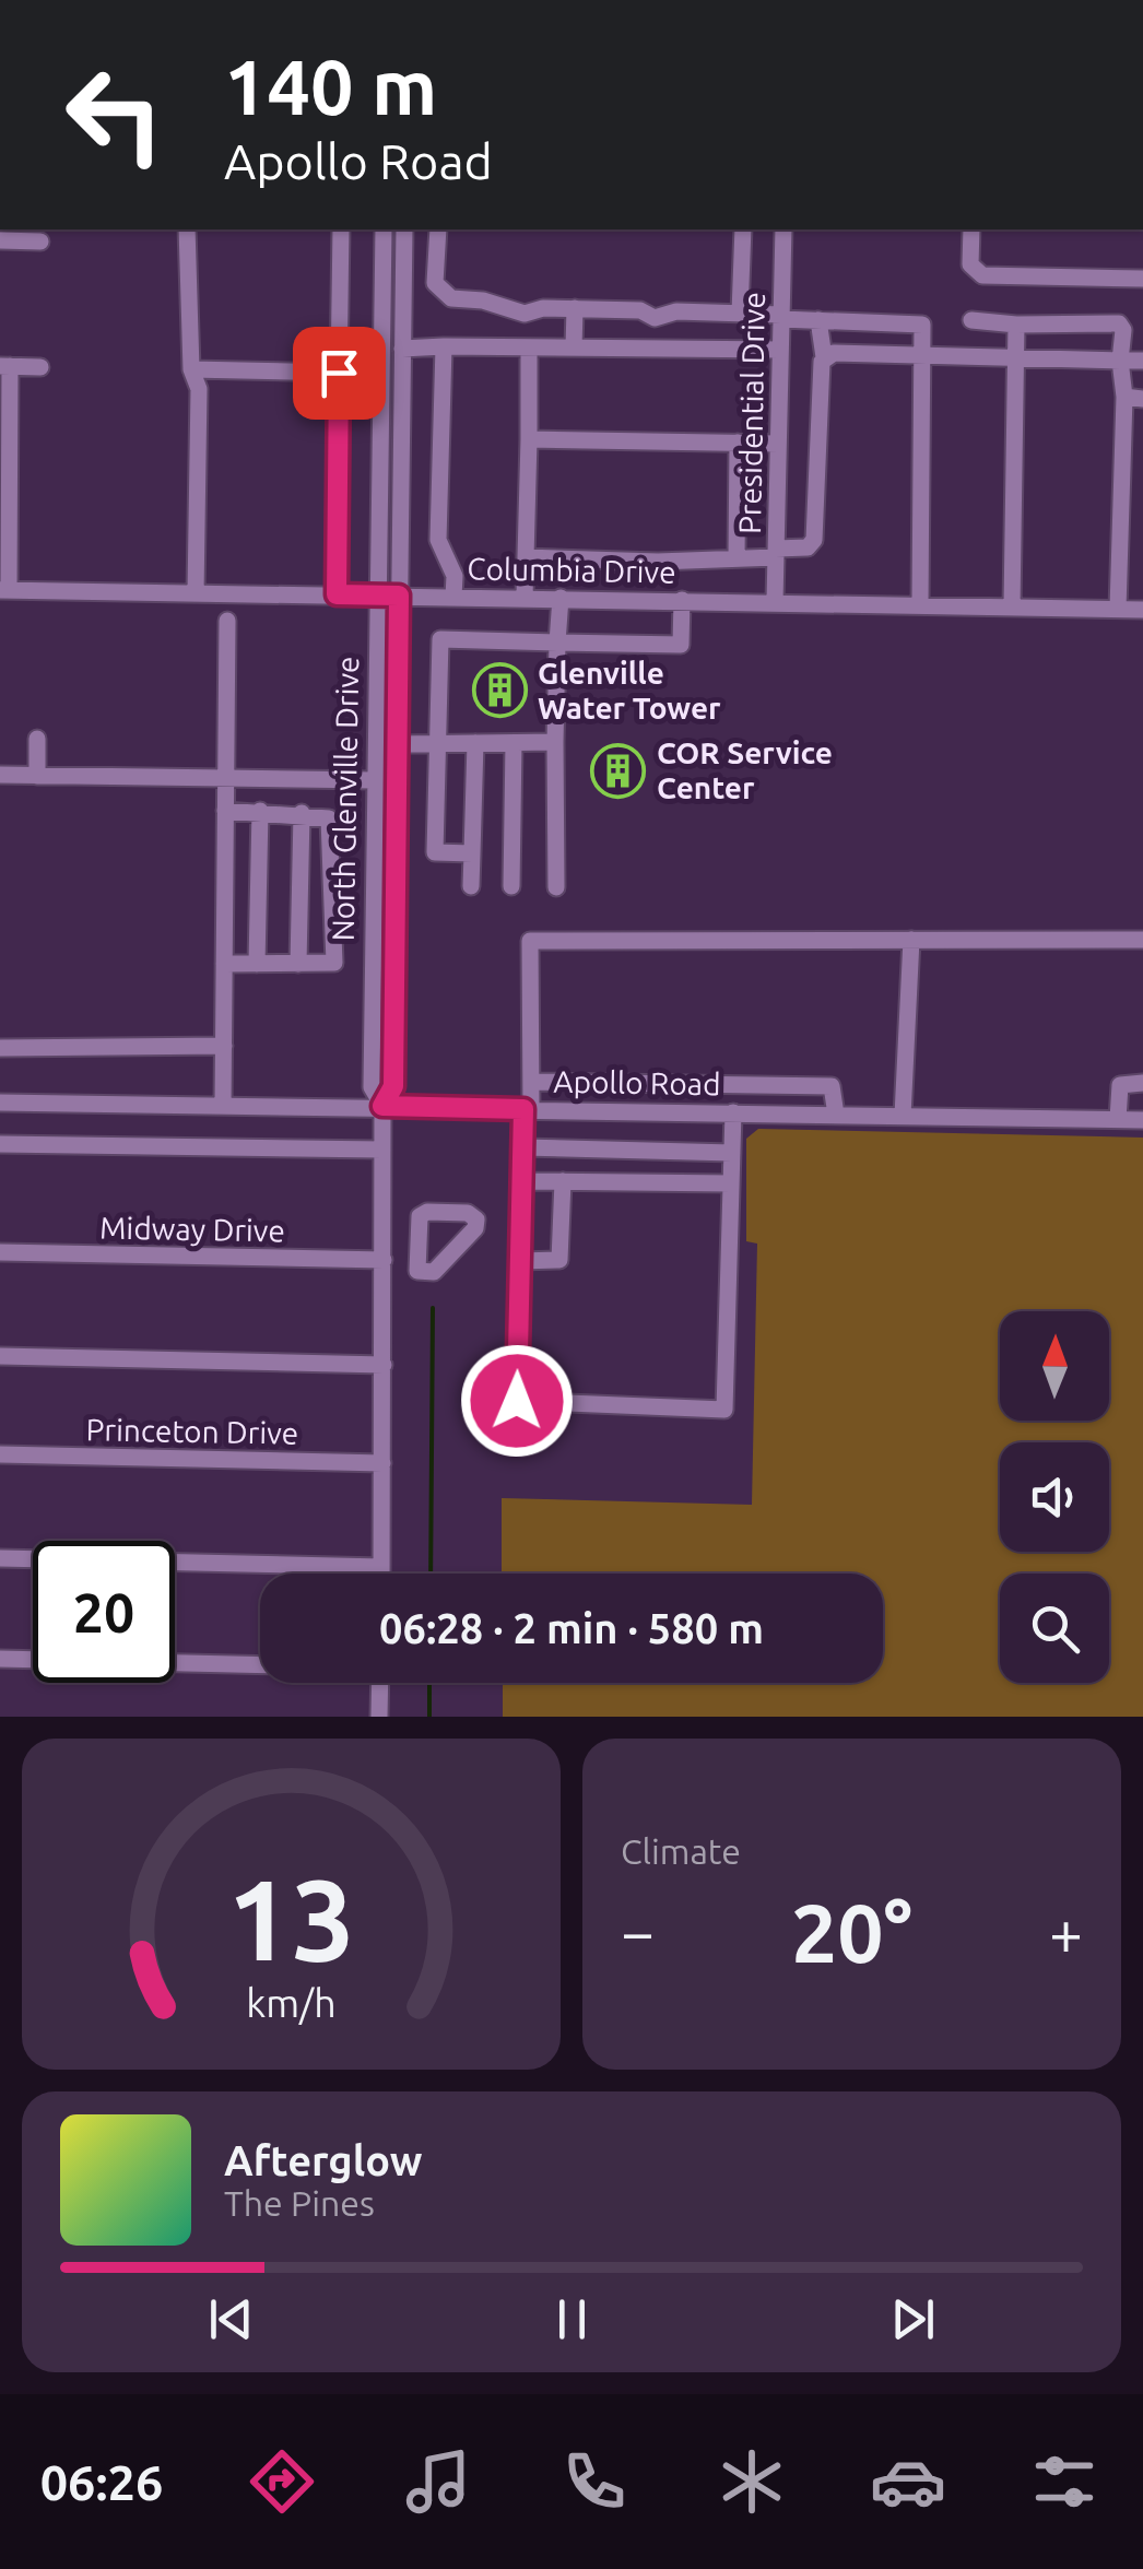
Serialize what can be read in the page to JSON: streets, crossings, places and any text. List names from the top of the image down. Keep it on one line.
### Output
{"streets":{"street":["Presidential Drive","Columbia Drive","North Glenville Drive","Apollo Road","Midway Drive","Princeton Drive"]},"crossings":[["Presidential Drive","Columbia Drive"],["Columbia Drive","North Glenville Drive"],["North Glenville Drive","Apollo Road"],["North Glenville Drive","Midway Drive"],["North Glenville Drive","Princeton Drive"]],"places":{"building":["Glenville Water Tower","COR Service Center"]},"north":"top","page":{"turn":["140 m","Apollo Road"],"limit":"20","trip":"06:28 · 2 min · 580 m","tile":"Climate","heat":["−","20°","+"],"song":["Afterglow","The Pines"],"tabs":"06:26","gauge":["13","km/h"]}}
